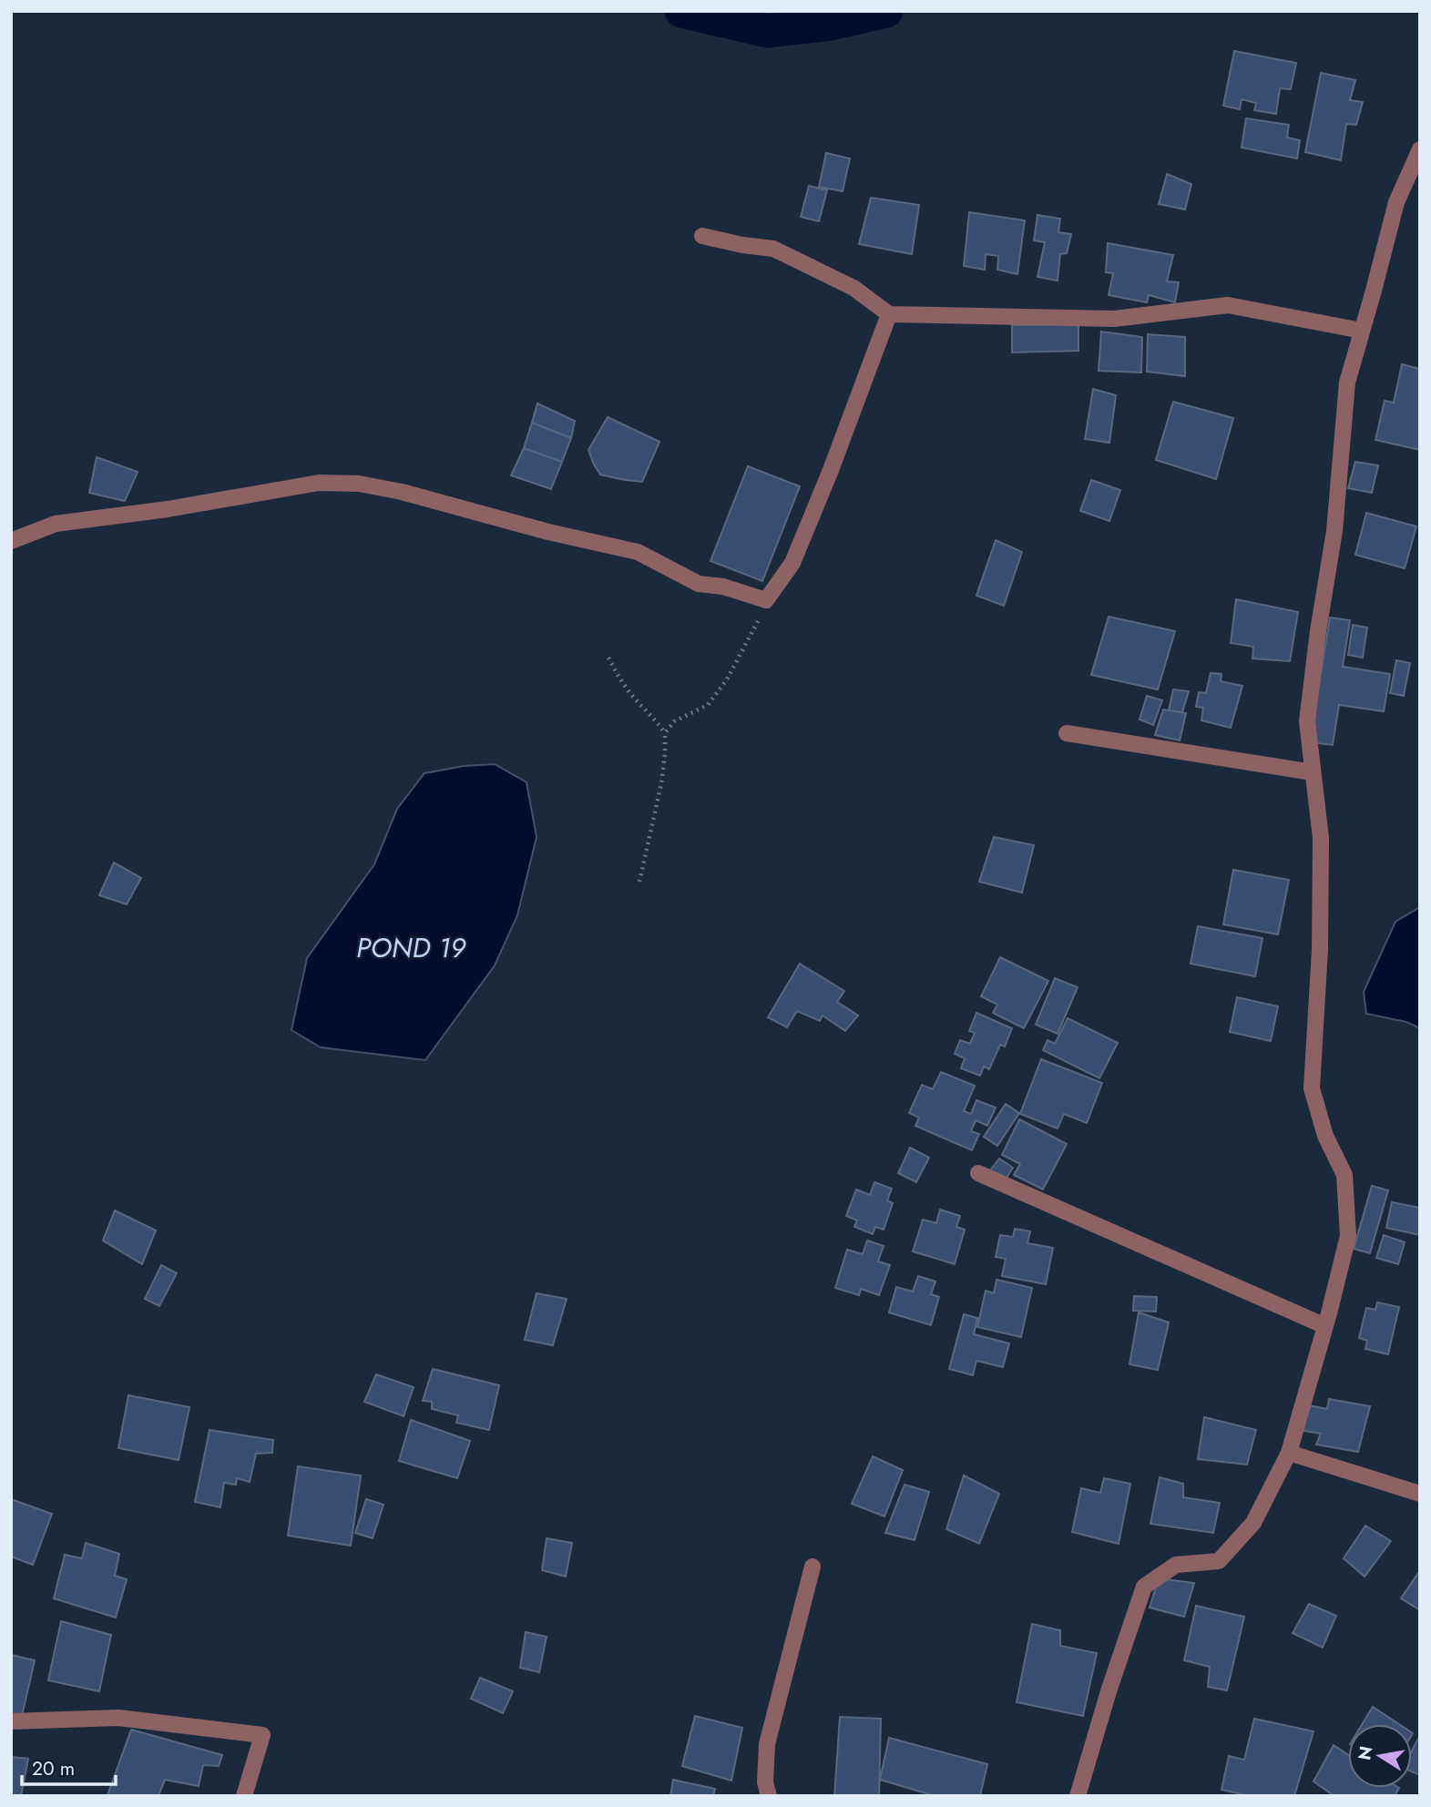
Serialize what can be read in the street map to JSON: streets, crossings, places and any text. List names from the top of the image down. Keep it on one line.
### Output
{"water":["POND 19"],"scale_bar":"20 m","north":"left"}
